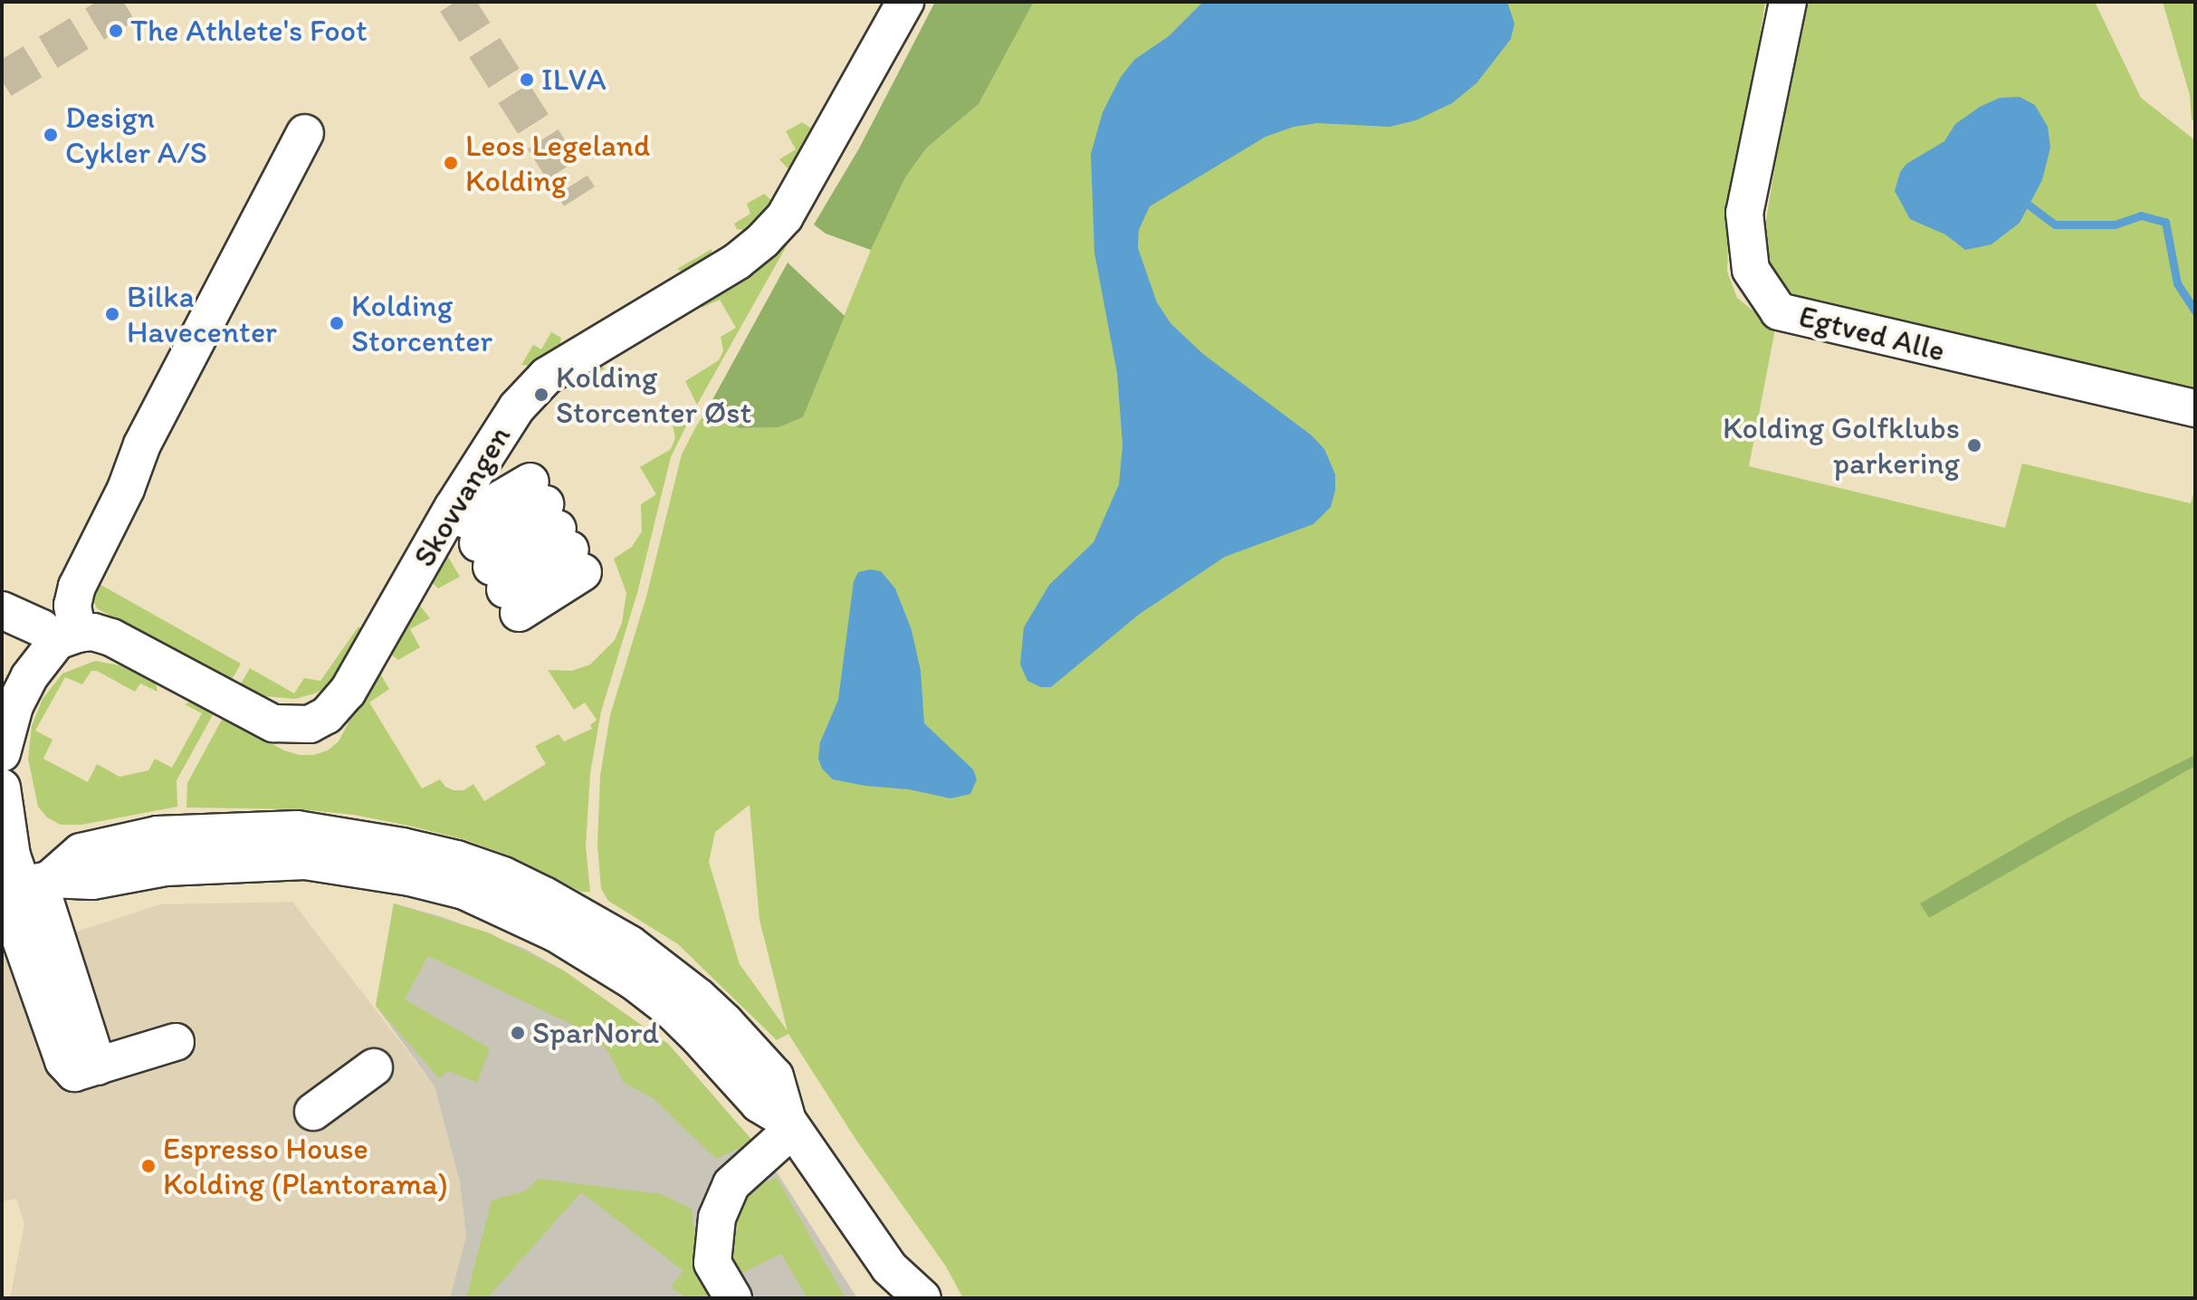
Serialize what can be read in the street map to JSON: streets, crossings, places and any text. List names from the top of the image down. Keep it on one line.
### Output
{"streets":{"street":["Egtved Alle","Skovvangen"]},"places":["The Athlete's Foot","ILVA","Design Cykler A/S","Leos Legeland Kolding","Bilka Havecenter","Kolding Storcenter","Kolding Storcenter Øst","Kolding Golfklubs parkering","SparNord","Espresso House Kolding (Plantorama)"]}
